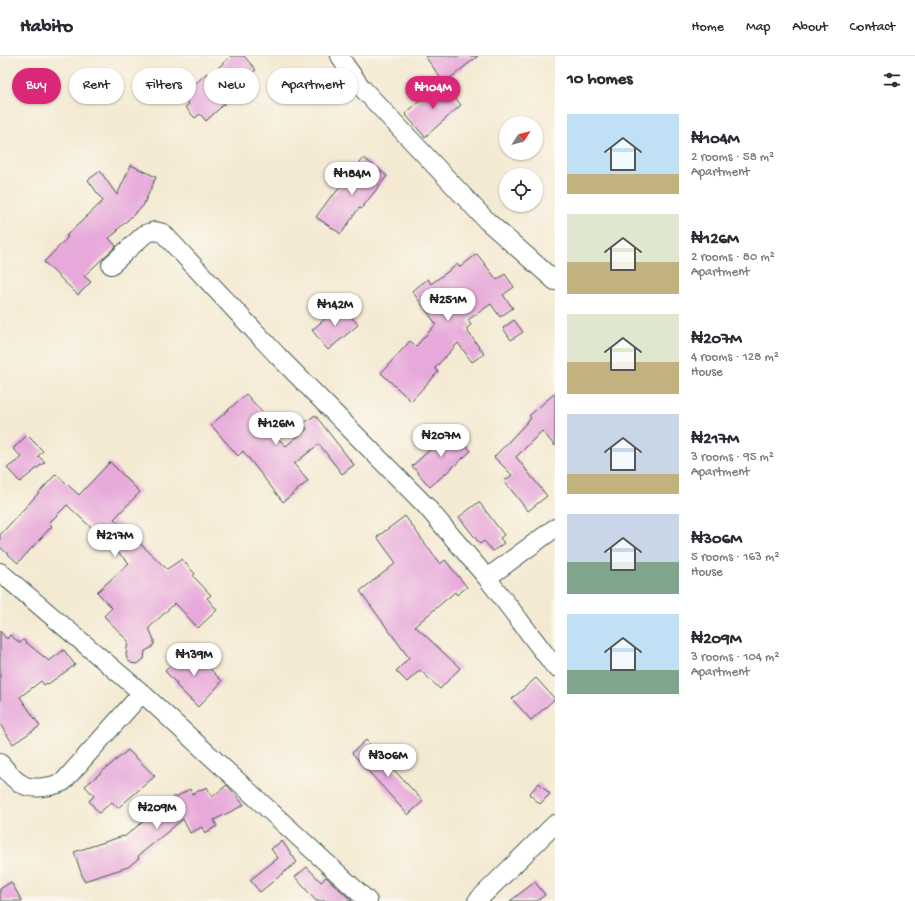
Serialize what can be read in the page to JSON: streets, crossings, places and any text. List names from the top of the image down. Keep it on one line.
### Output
{"north":"top right","page":{"header":"Habito","nav":["Home","Map","About","Contact"],"heading":"10 homes","chip":["Buy","Rent","Filters","New","Apartment"],"price":["₦104M","₦184M","₦251M","₦142M","₦126M","₦207M","₦217M","₦139M","₦306M","₦209M"],"list":[{"name":"₦104M","note":"2 rooms · 58 m² · Apartment"},{"name":"₦126M","note":"2 rooms · 80 m² · Apartment"},{"name":"₦207M","note":"4 rooms · 128 m² · House"},{"name":"₦217M","note":"3 rooms · 95 m² · Apartment"},{"name":"₦306M","note":"5 rooms · 163 m² · House"},{"name":"₦209M","note":"3 rooms · 104 m² · Apartment"}]}}
